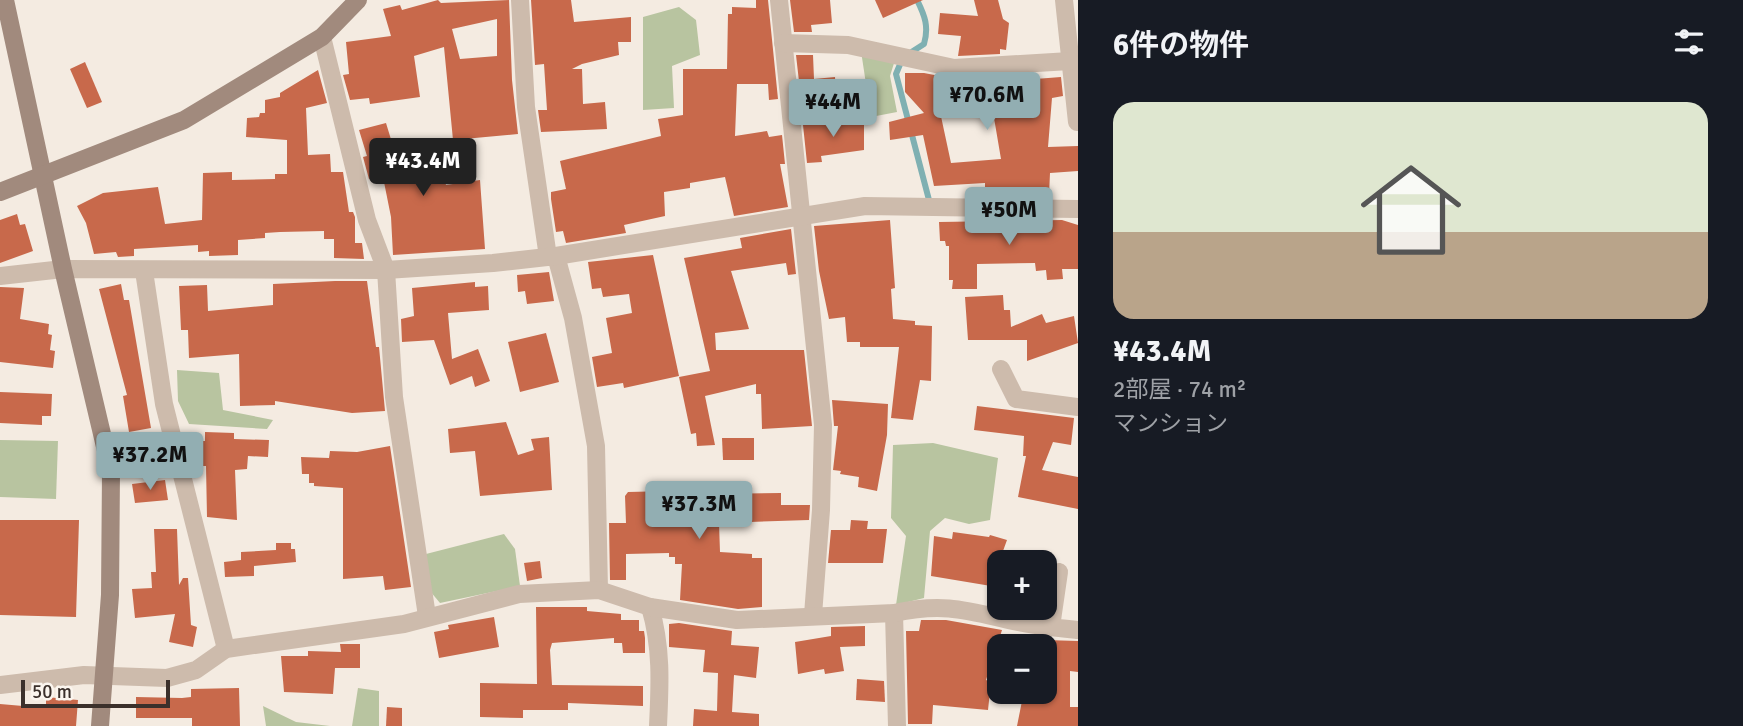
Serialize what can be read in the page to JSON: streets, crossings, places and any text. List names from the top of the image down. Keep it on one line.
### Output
{"scale_bar":"50 m","page":{"heading":"6件の物件","price":["¥70.6M","¥44M","¥43.4M","¥50M","¥37.2M","¥37.3M"],"list":[{"name":"¥43.4M","note":"2部屋 · 74 m² · マンション"}],"map_buttons":["+","−"],"scale":"50 m"}}
